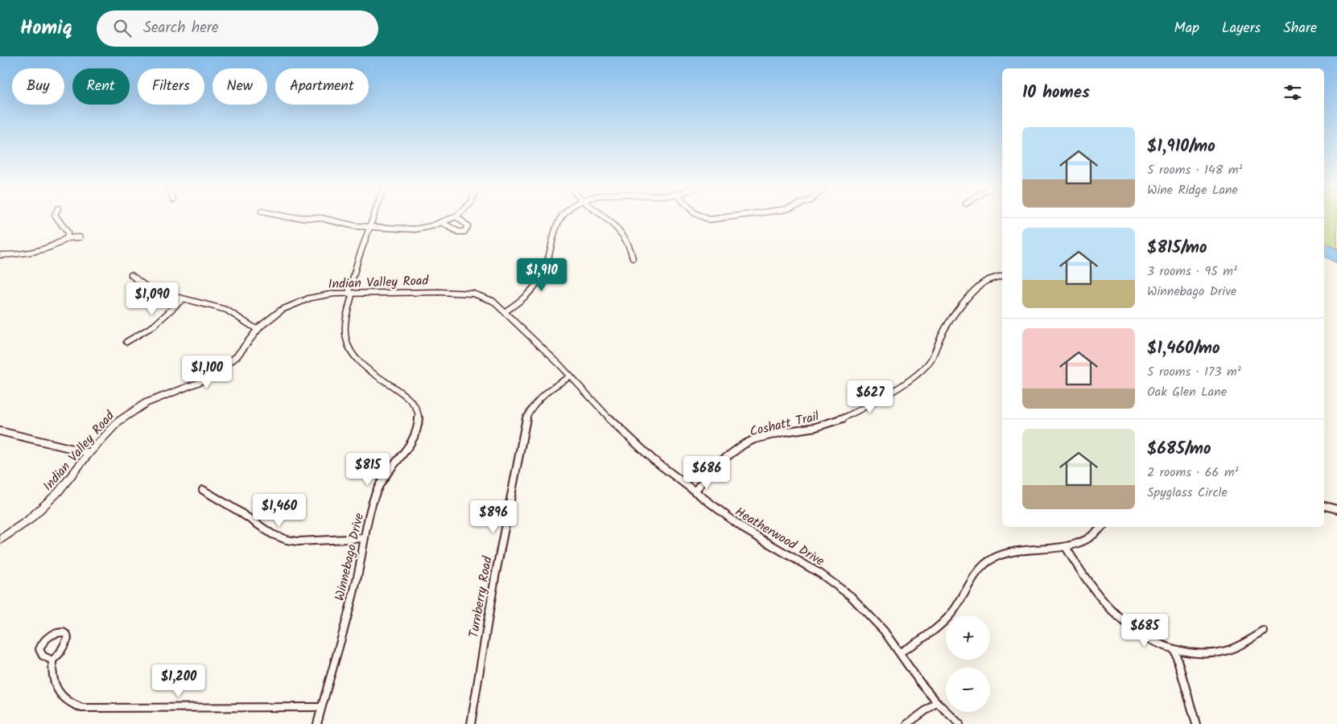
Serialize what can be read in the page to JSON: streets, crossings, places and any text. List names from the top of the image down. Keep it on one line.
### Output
{"streets":{"street":["Indian Valley Road","Coshatt Trail","Heatherwood Drive","Winnebago Drive","Turnberry Road"]},"crossings":[["Indian Valley Road","Heatherwood Drive"],["Indian Valley Road","Winnebago Drive"],["Coshatt Trail","Heatherwood Drive"],["Heatherwood Drive","Turnberry Road"]],"page":{"header":"Homiq","search":"Search here","nav":["Map","Layers","Share"],"chip":["Buy","Rent","Filters","New","Apartment"],"heading":"10 homes","list":[{"name":"$1,910/mo","note":"5 rooms · 148 m² · Wine Ridge Lane"},{"name":"$815/mo","note":"3 rooms · 95 m² · Winnebago Drive"},{"name":"$1,460/mo","note":"5 rooms · 173 m² · Oak Glen Lane"},{"name":"$685/mo","note":"2 rooms · 66 m² · Spyglass Circle"}],"price":["$1,910","$1,090","$1,100","$627","$815","$686","$1,460","$896","$685","$1,200"],"map_buttons":["+","−"]}}
